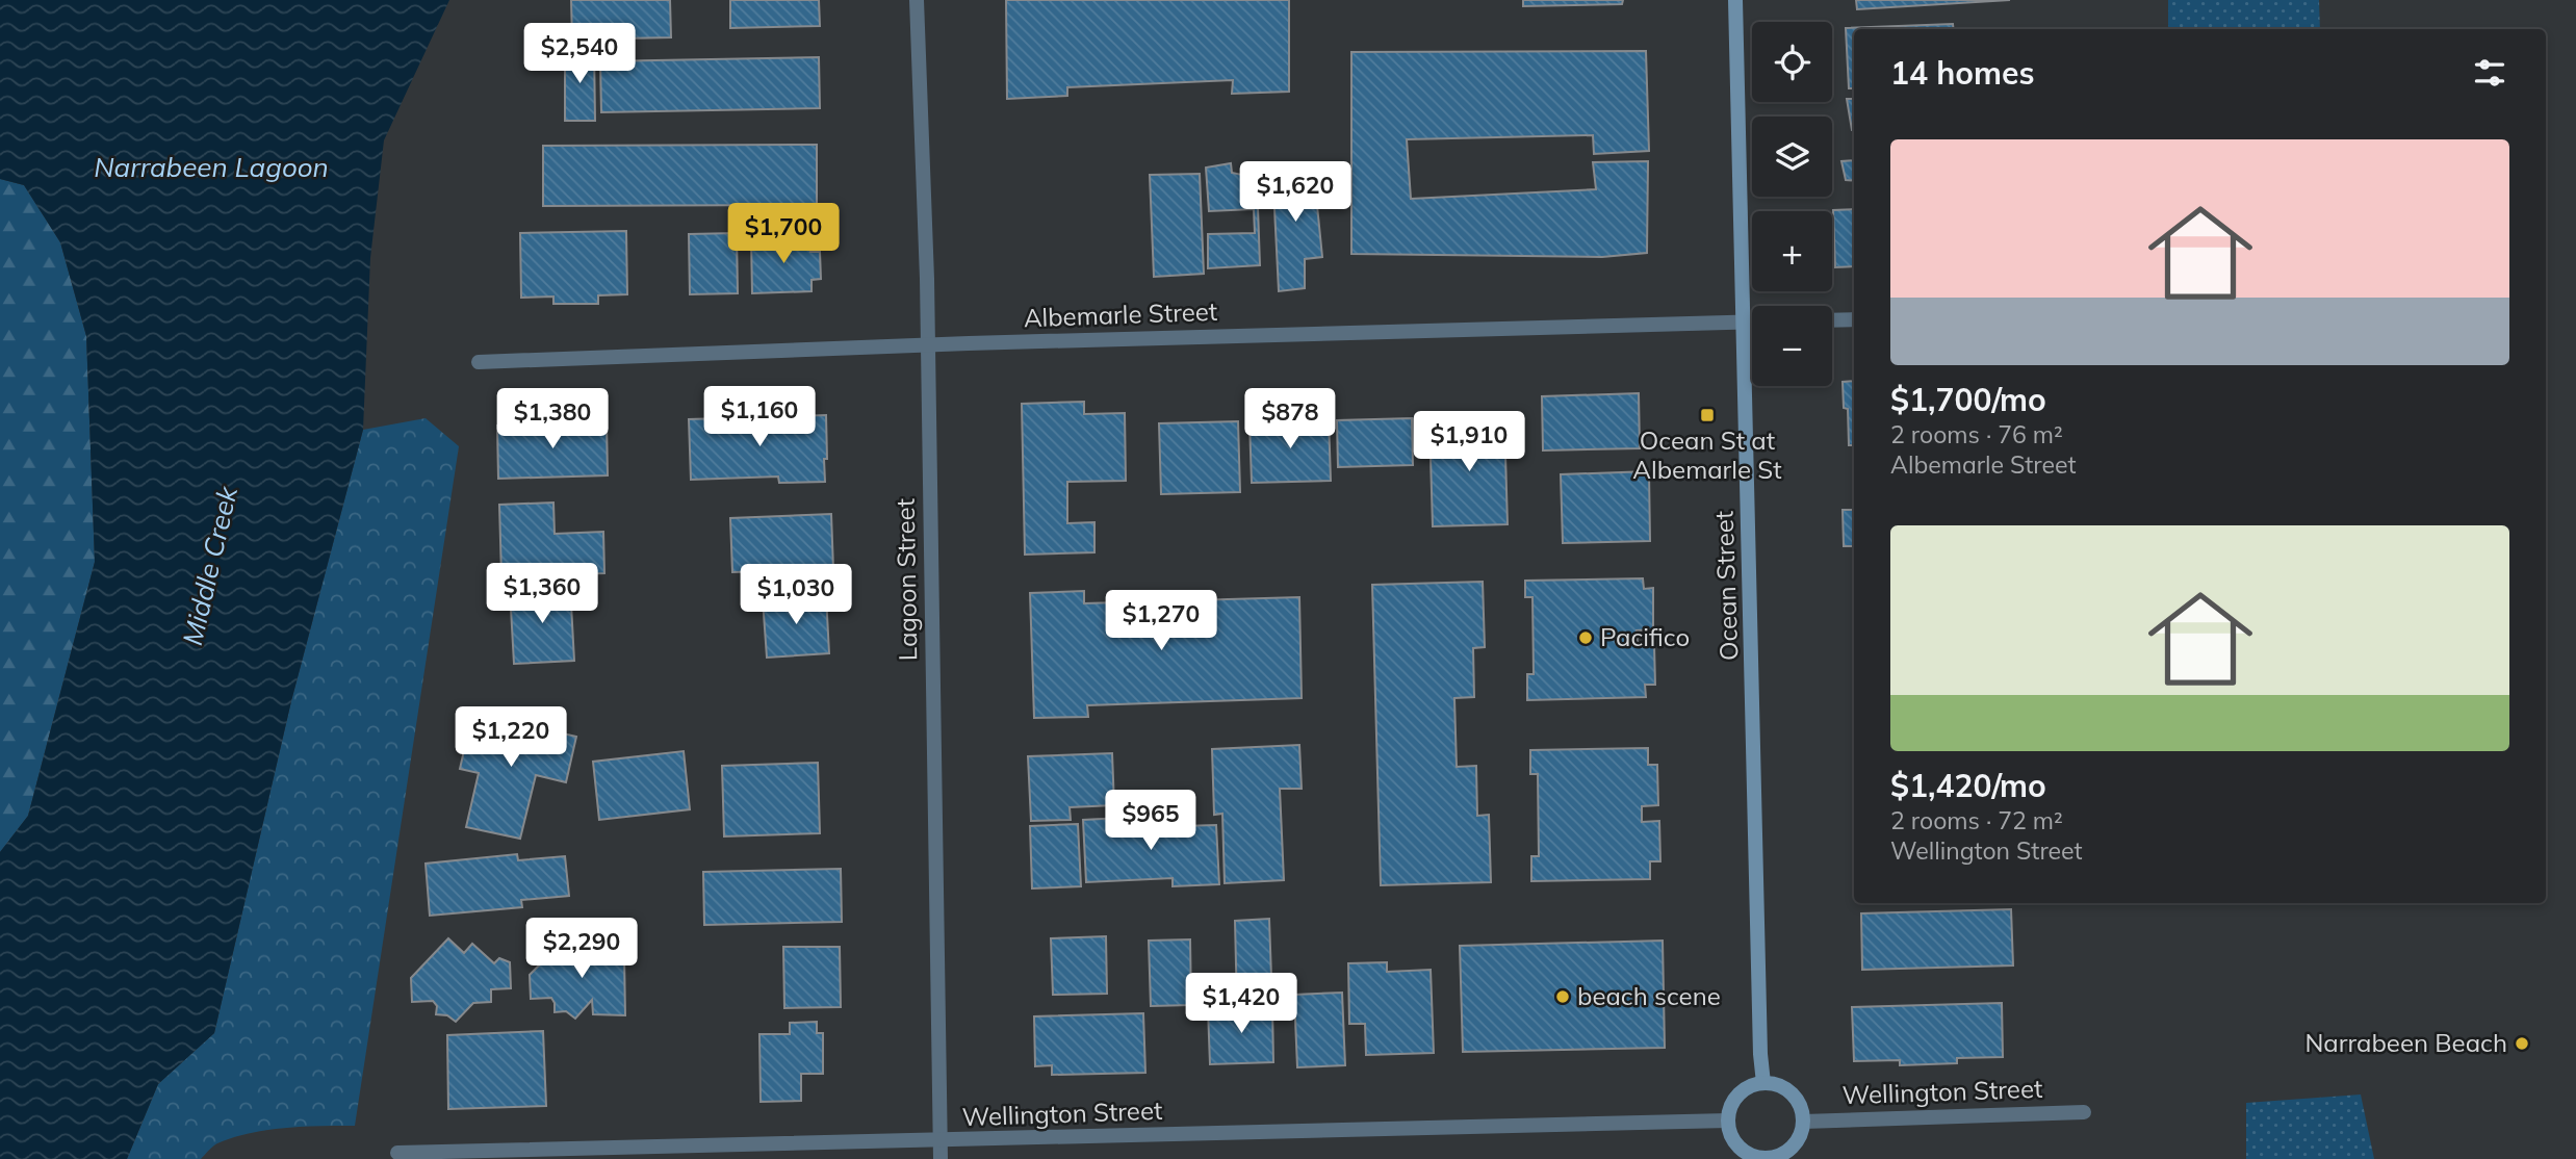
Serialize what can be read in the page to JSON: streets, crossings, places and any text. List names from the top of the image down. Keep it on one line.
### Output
{"streets":{"street":["Albemarle Street","Lagoon Street","Ocean Street","Wellington Street"]},"crossings":[["Albemarle Street","Lagoon Street"],["Albemarle Street","Ocean Street"],["Lagoon Street","Wellington Street"],["Ocean Street","Wellington Street"]],"water":["Narrabeen Lagoon","Middle Creek"],"places":{"transit":["Ocean St at Albemarle St"],"other":["Pacifico","beach scene","Narrabeen Beach"]},"page":{"map_buttons":["+","−"],"price":["$2,540","$1,620","$1,700","$1,160","$1,380","$878","$1,910","$1,360","$1,030","$1,270","$1,220","$965","$2,290","$1,420"],"heading":"14 homes","list":[{"name":"$1,700/mo","note":"2 rooms · 76 m² · Albemarle Street"},{"name":"$1,420/mo","note":"2 rooms · 72 m² · Wellington Street"}]}}
